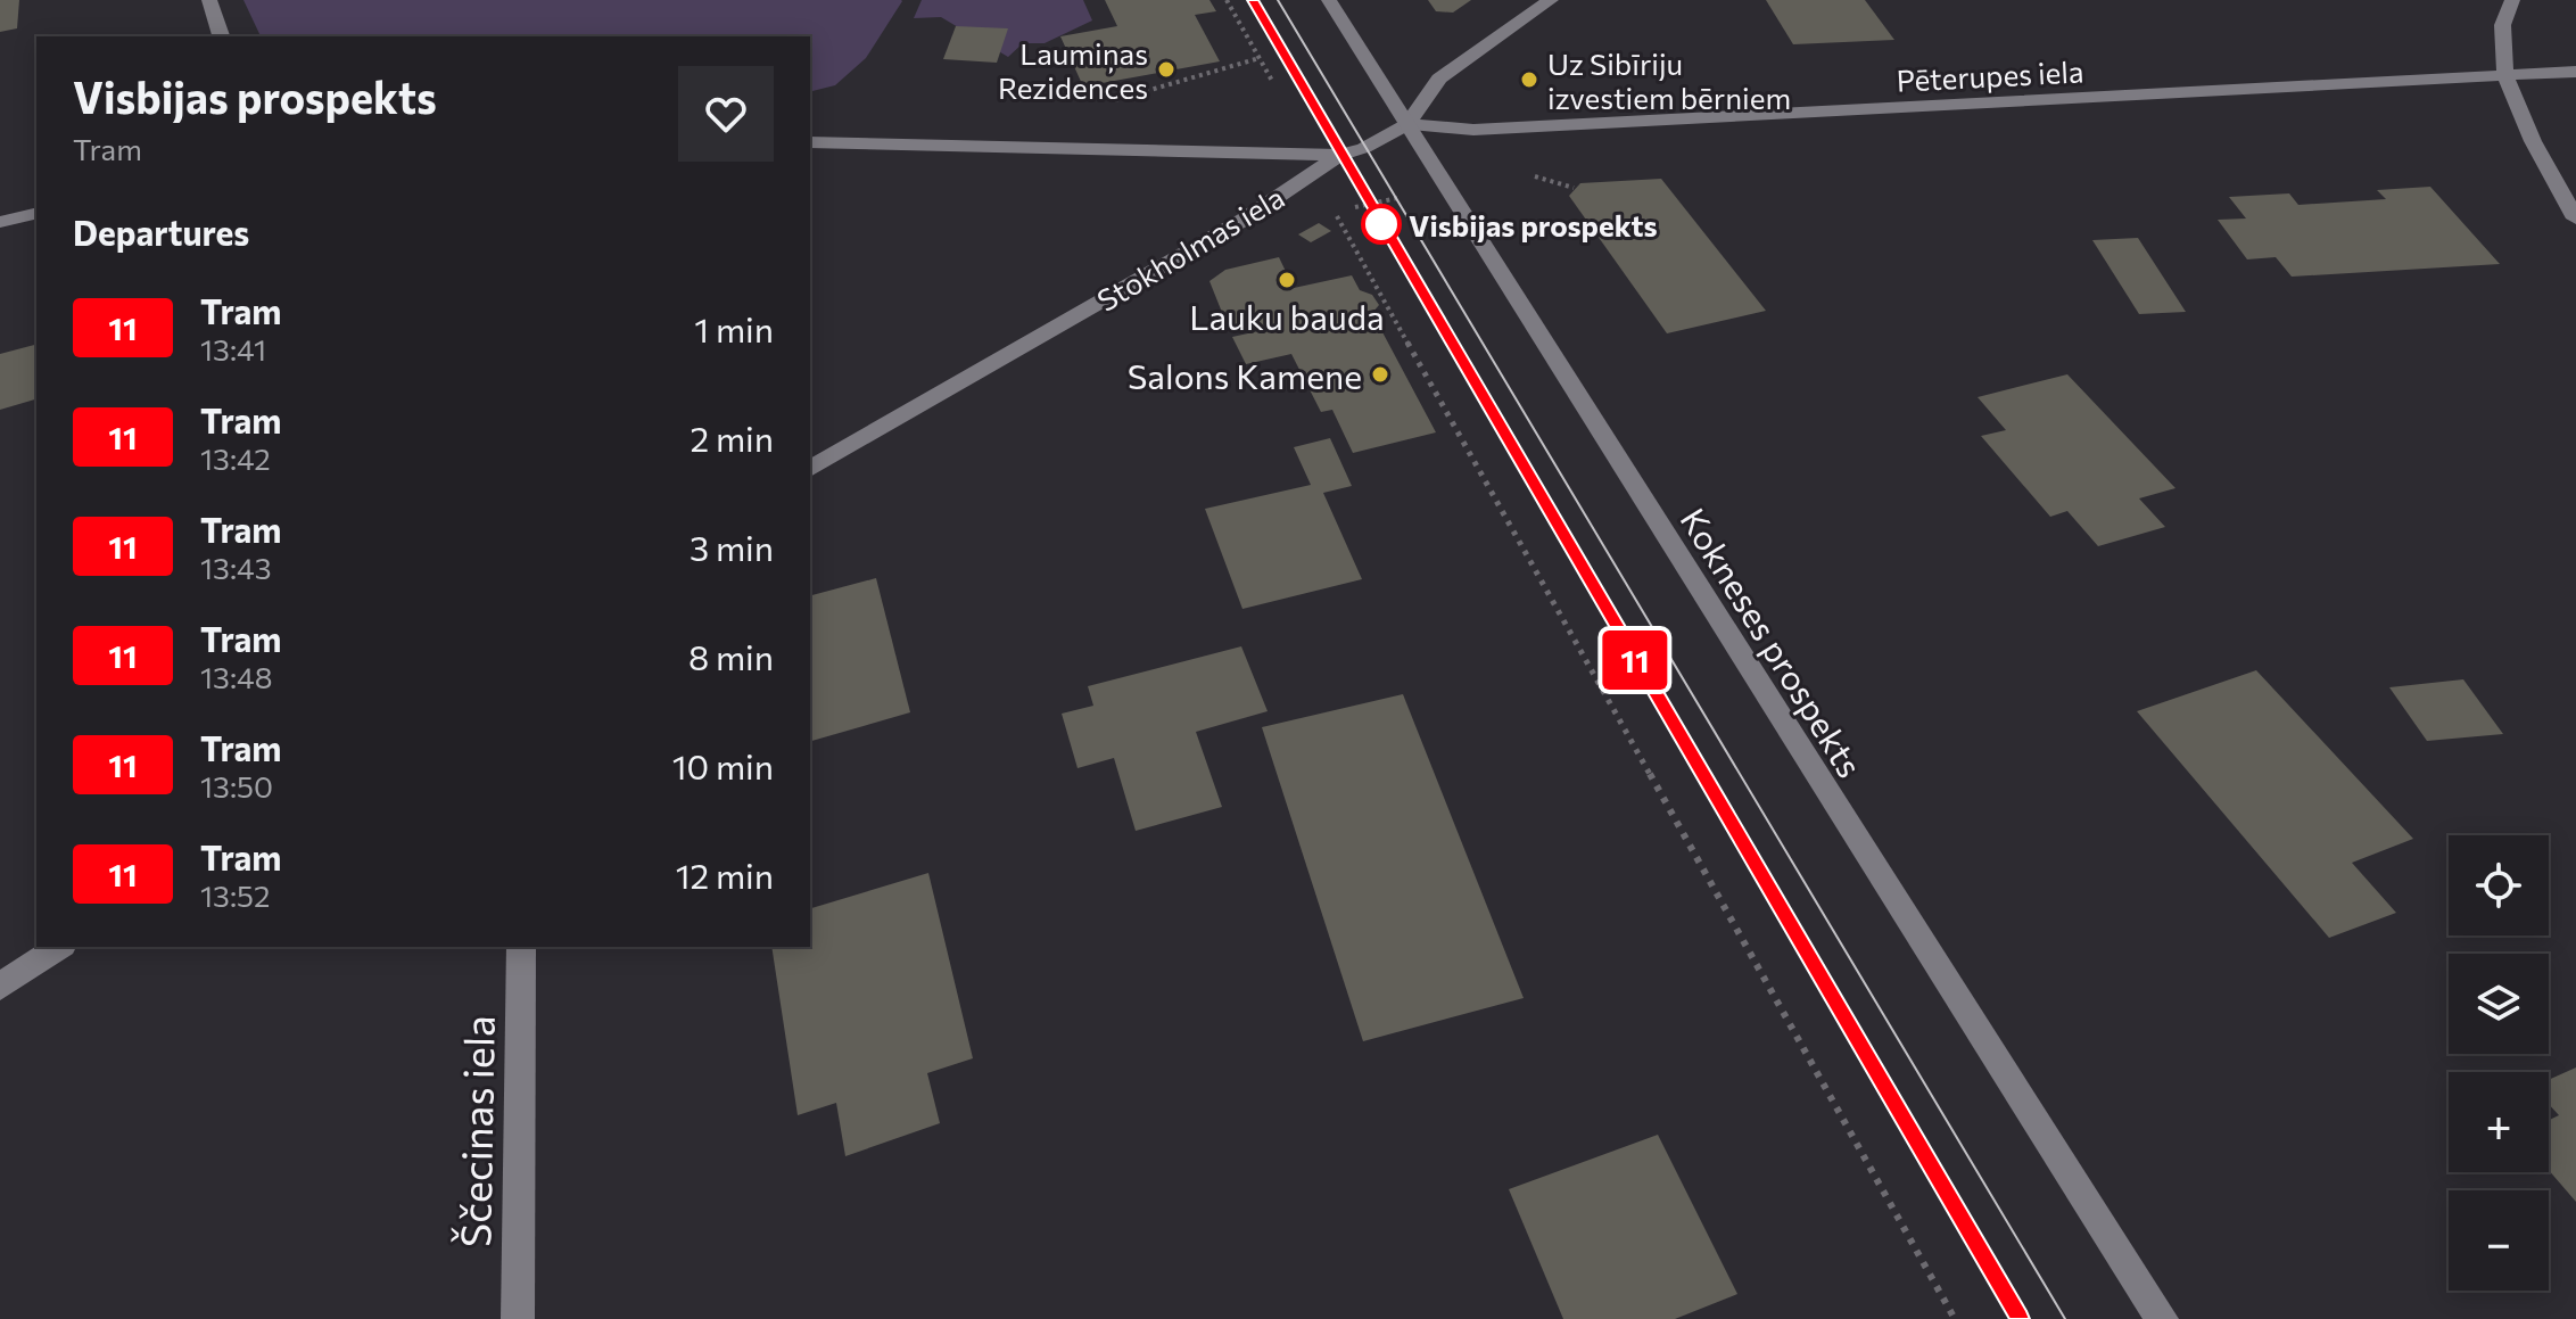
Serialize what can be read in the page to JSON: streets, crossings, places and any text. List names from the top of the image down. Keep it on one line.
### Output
{"streets":{"street":["Pēterupes iela","Stokholmas iela","Kokneses prospekts","Ščecinas iela"]},"crossings":[["Pēterupes iela","Stokholmas iela"],["Pēterupes iela","Kokneses prospekts"],["Stokholmas iela","Kokneses prospekts"]],"places":["Laumiņas Rezidences","Uz Sibīriju izvestiem bērniem","Visbijas prospekts","Lauku bauda","Salons Kamene"],"lines":["tram line 11"],"page":{"on_map":"11","heading":[["Visbijas prospekts","Tram"],"Departures"],"list":[{"mark":"11","name":"Tram","note":"13:41","value":"1 min"},{"mark":"11","name":"Tram","note":"13:42","value":"2 min"},{"mark":"11","name":"Tram","note":"13:43","value":"3 min"},{"mark":"11","name":"Tram","note":"13:48","value":"8 min"},{"mark":"11","name":"Tram","note":"13:50","value":"10 min"},{"mark":"11","name":"Tram","note":"13:52","value":"12 min"}],"map_buttons":["+","−"]}}
